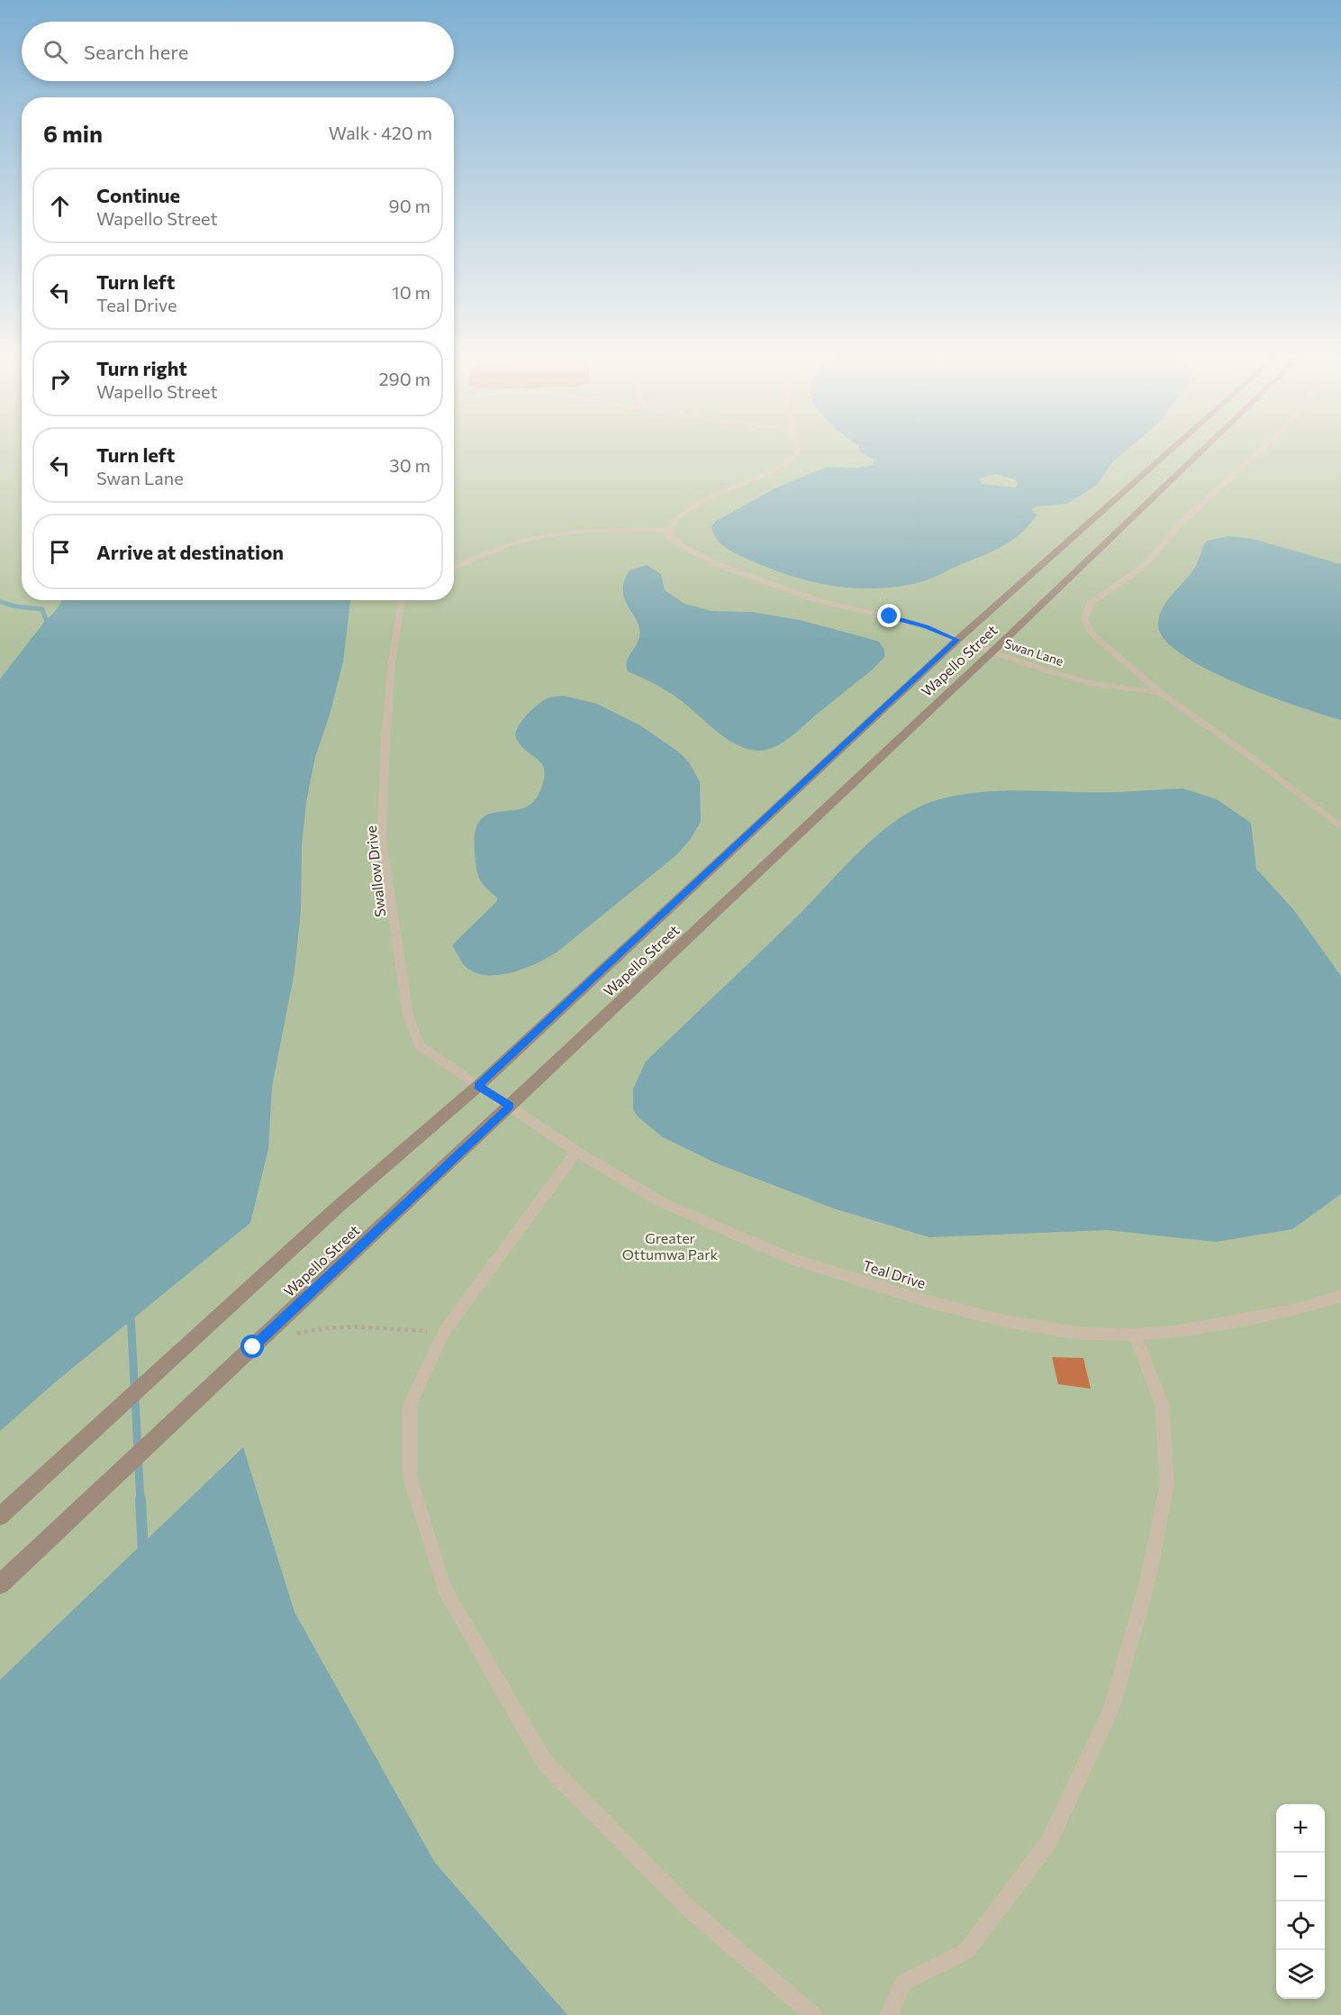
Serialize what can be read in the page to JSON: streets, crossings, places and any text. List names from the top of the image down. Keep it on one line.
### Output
{"streets":{"main road":["Wapello Street"],"lane":["Swan Lane","Swallow Drive","Teal Drive"]},"crossings":[["Swan Lane","Wapello Street"],["Wapello Street","Swallow Drive"],["Wapello Street","Teal Drive"],["Swallow Drive","Teal Drive"]],"parks":["Greater Ottumwa Park"],"page":{"search":"Search here","heading":["6 min","Walk · 420 m"],"list":[["Continue","Wapello Street","90 m"],["Turn left","Teal Drive","10 m"],["Turn right","Wapello Street","290 m"],["Turn left","Swan Lane","30 m"],"Arrive at destination"],"map_buttons":["+","−"]}}
